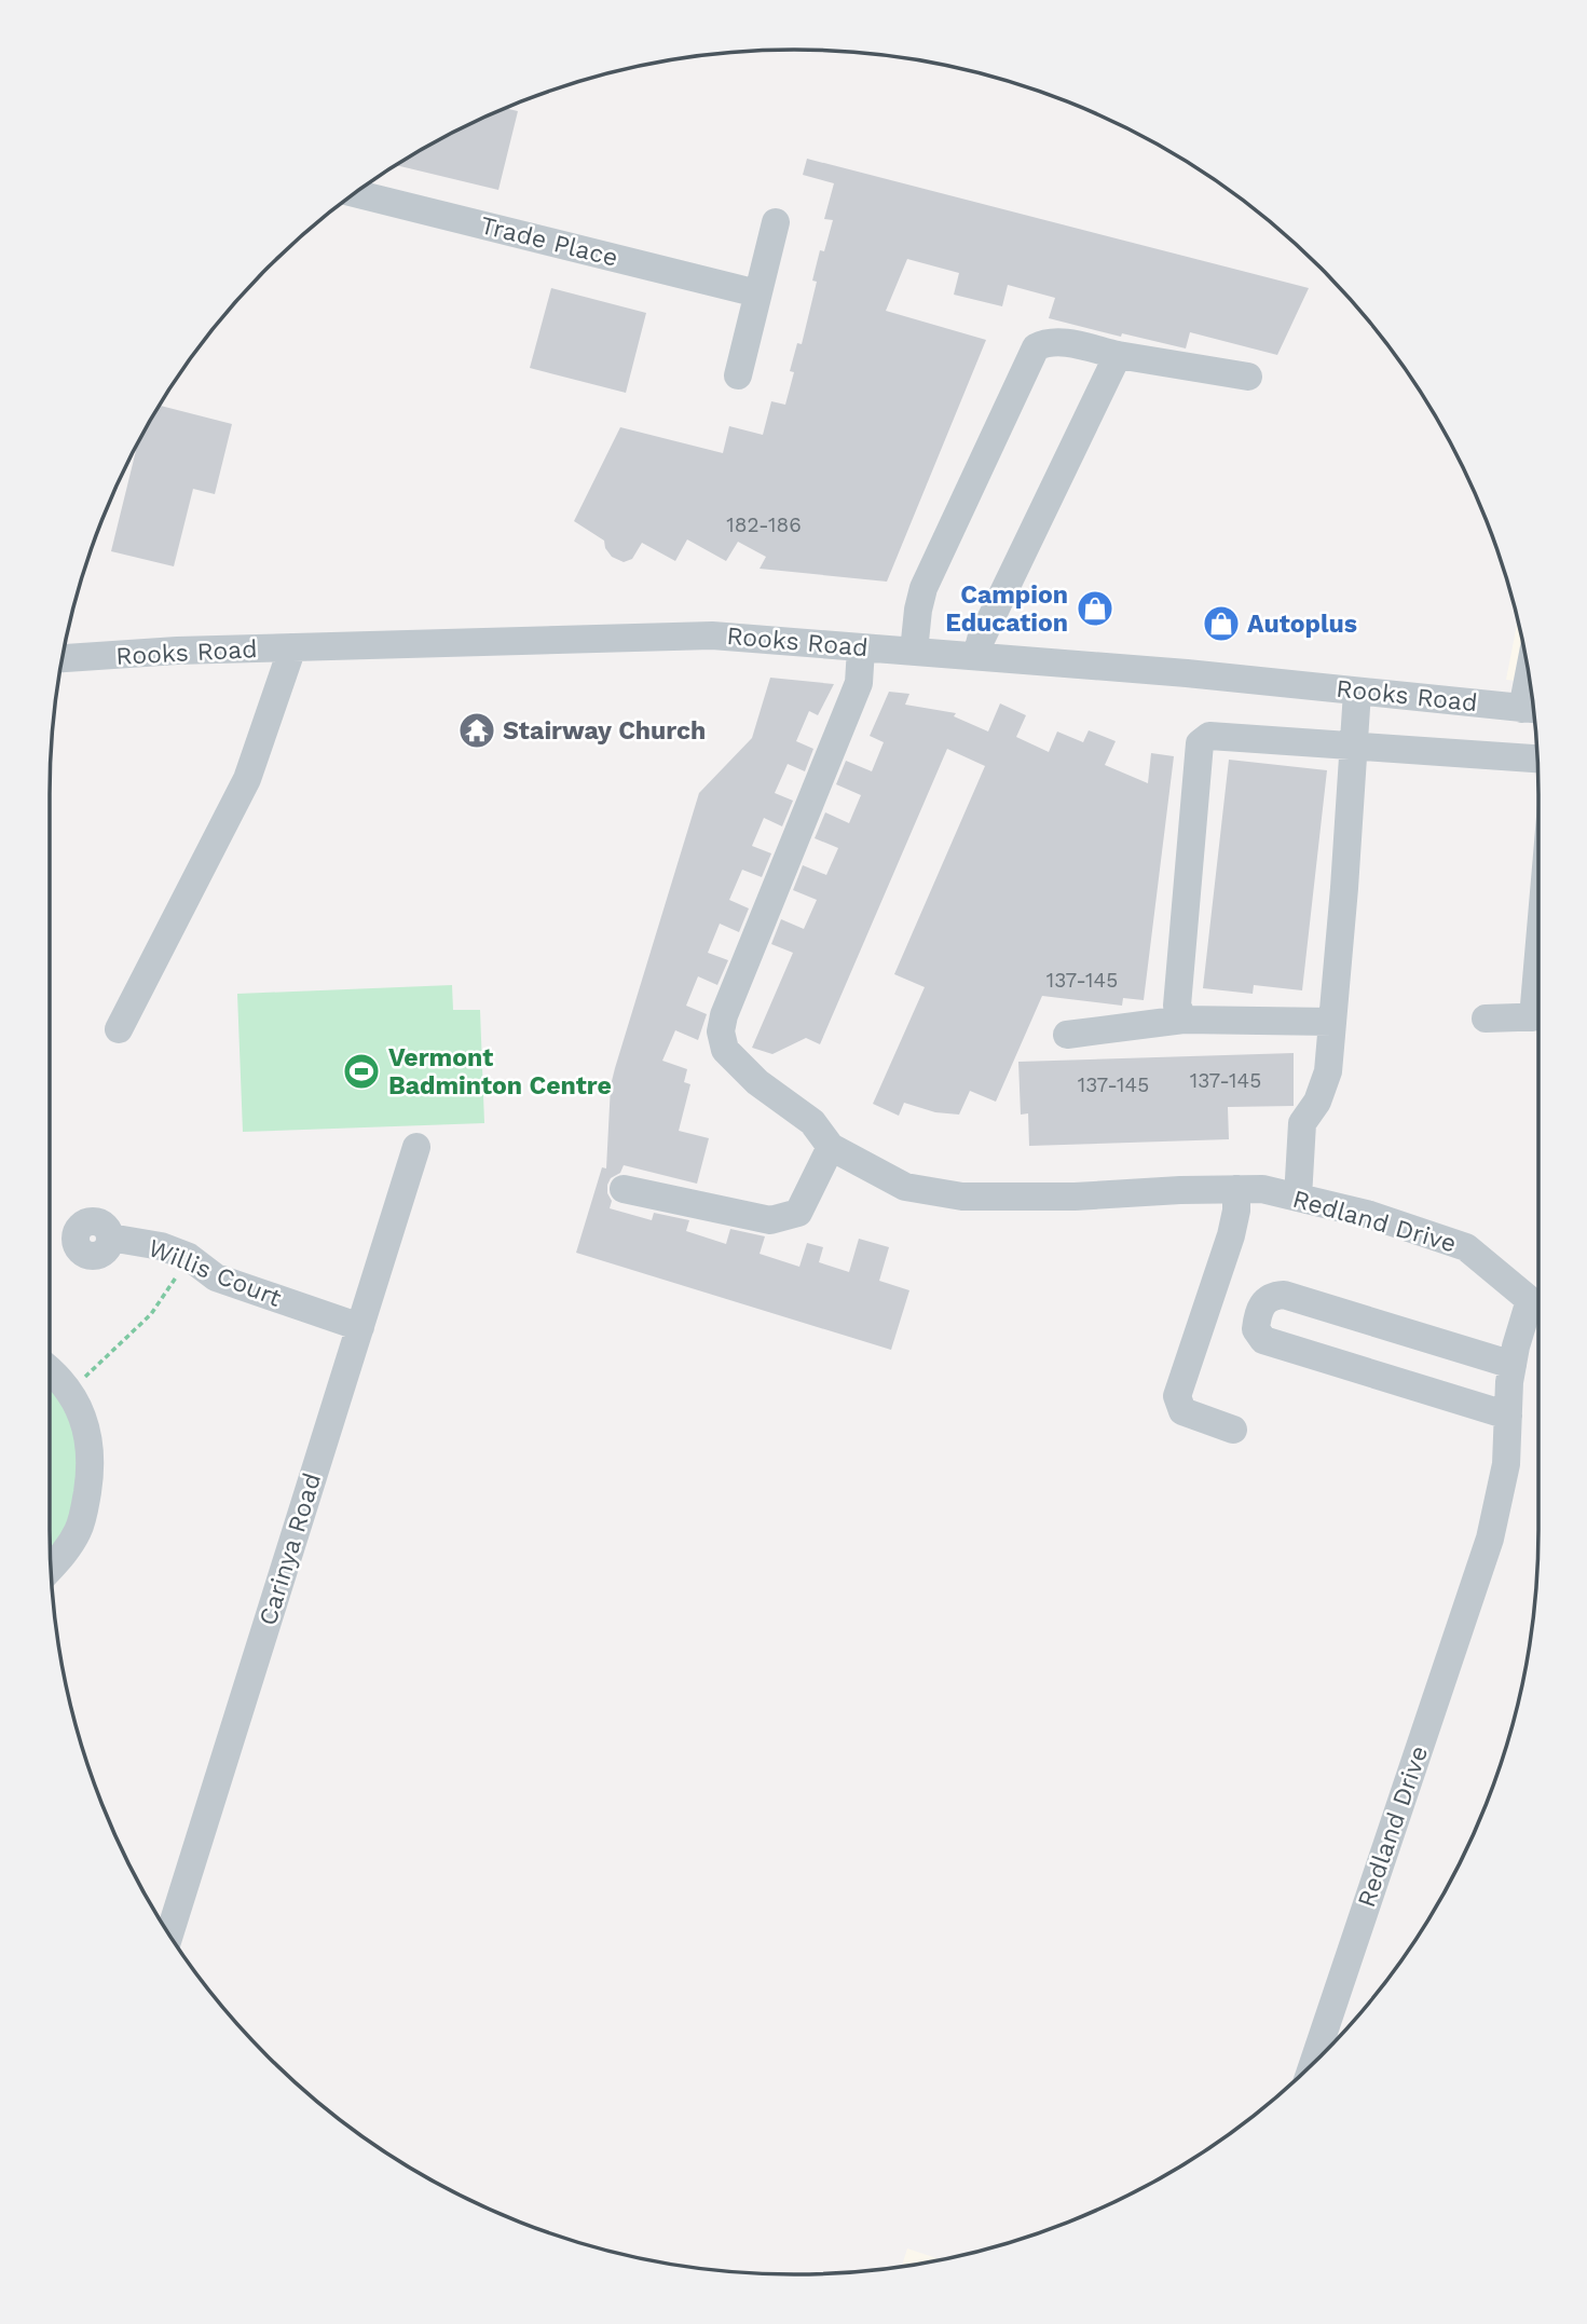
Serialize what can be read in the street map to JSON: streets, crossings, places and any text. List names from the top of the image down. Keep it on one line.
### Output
{"streets":{"street":["Trade Place","Rooks Road","Redland Drive","Willis Court","Carinya Road"]},"crossings":[["Rooks Road","Redland Drive"],["Willis Court","Carinya Road"]],"places":{"shop":["Campion Education","Autoplus"],"temple":["Stairway Church"],"sports":["Vermont Badminton Centre"]},"house_numbers":["182-186","137-145","137-145","137-145"]}
